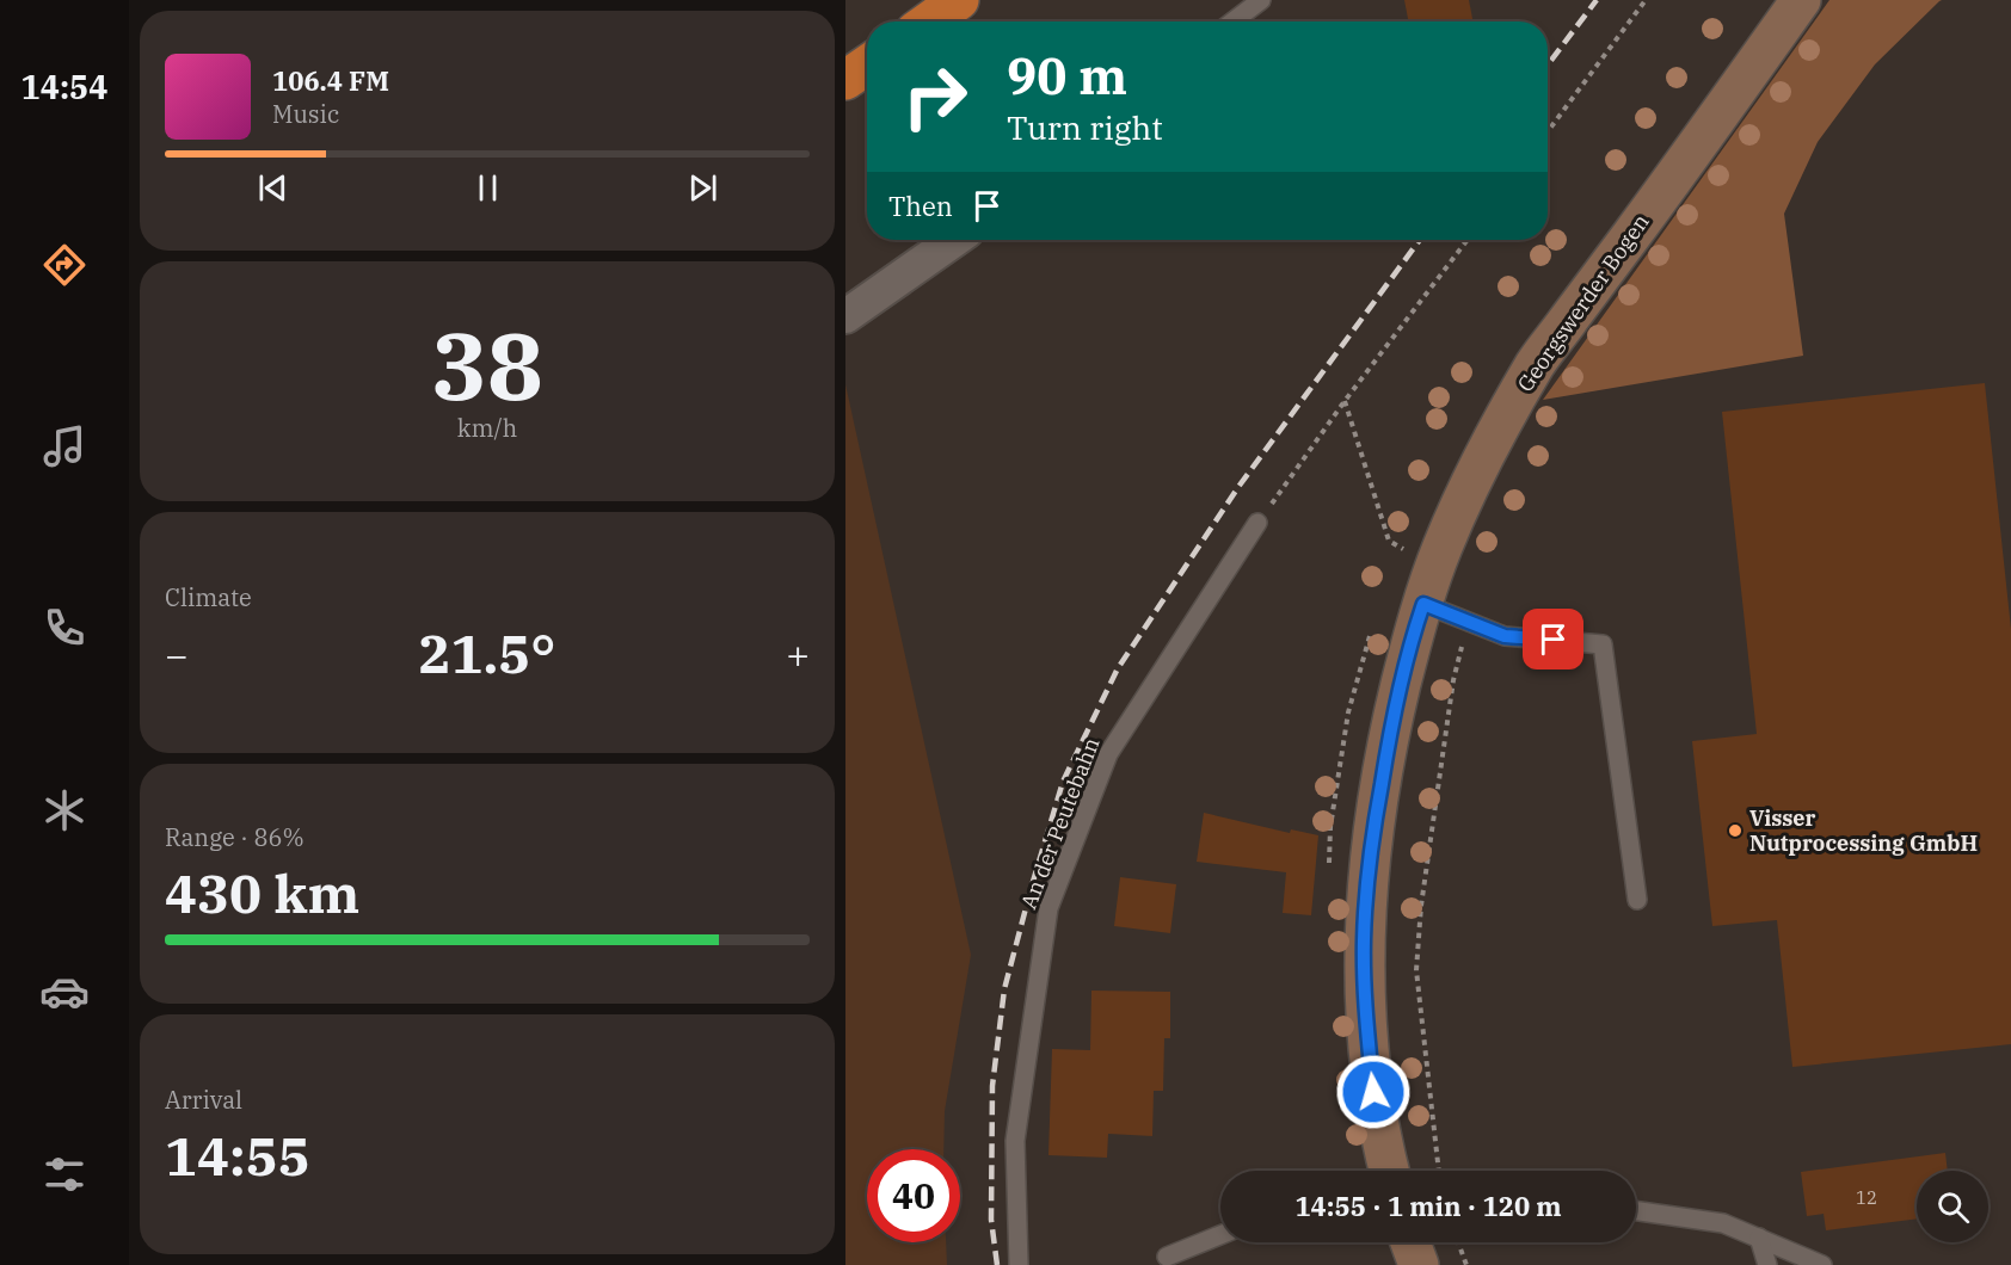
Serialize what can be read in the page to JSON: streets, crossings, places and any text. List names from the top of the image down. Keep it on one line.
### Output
{"streets":{"street":["Georgswerder Bogen"],"lane":["An der Peutebahn"]},"places":["Visser Nutprocessing GmbH"],"house_numbers":["12"],"page":{"tabs":"14:54","turn":["90 m","Turn right"],"song":["106.4 FM","Music"],"then":"Then","tile":[["38","km/h"],"Climate",["Range · 86%","430 km"],["Arrival","14:55"]],"heat":["−","21.5°","+"],"limit":"40","trip":"14:55 · 1 min · 120 m"}}
